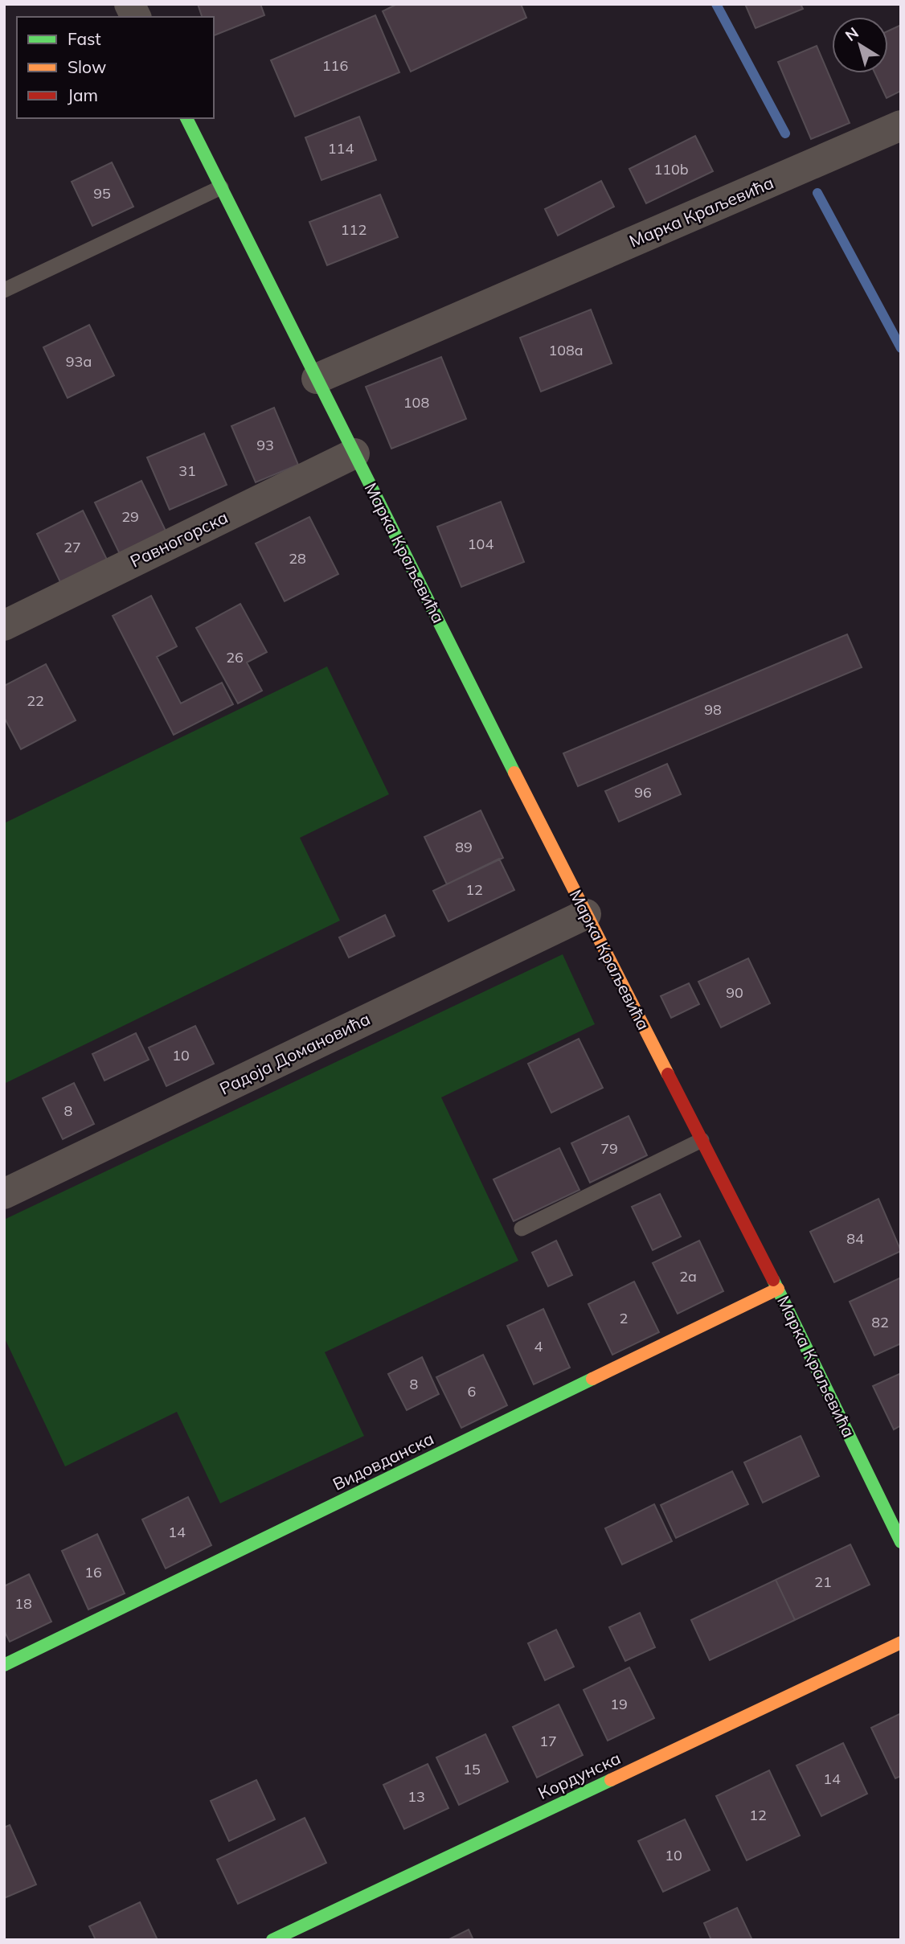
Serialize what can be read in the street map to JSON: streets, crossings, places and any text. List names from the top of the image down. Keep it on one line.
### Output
{"streets":{"street":["Марка Краљевића","Равногорска","Радоја Домановића","Видовданска","Кордунска"]},"crossings":[["Марка Краљевића","Равногорска"],["Марка Краљевића","Радоја Домановића"],["Марка Краљевића","Видовданска"]],"house_numbers":["116","114","110b","95","112","108a","93a","108","93","31","29","104","27","28","26","22","98","96","89","12","90","10","8","79","84","2a","2","82","4","8","6","14","16","21","18","19","17","15","14","13","12","10"],"legend":["Fast","Slow","Jam"],"north":"top left"}
